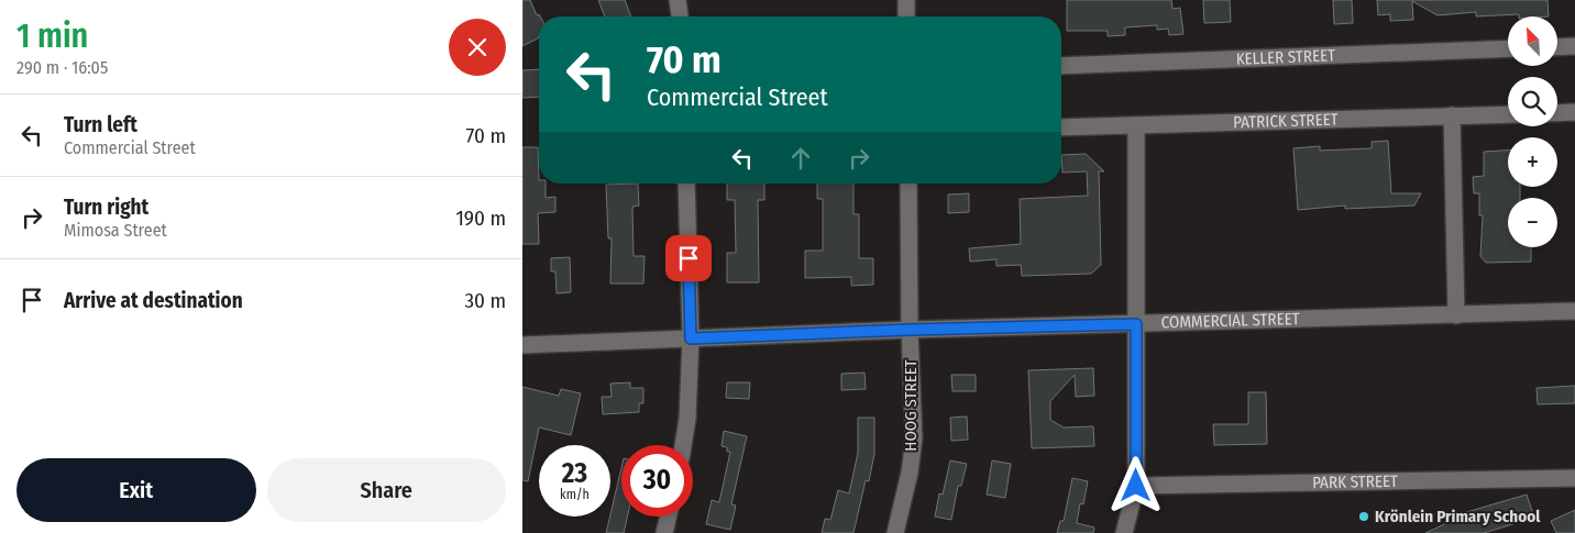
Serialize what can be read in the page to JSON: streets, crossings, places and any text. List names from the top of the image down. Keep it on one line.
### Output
{"streets":{"street":["KELLER STREET","PATRICK STREET","COMMERCIAL STREET","HOOG STREET","PARK STREET"]},"crossings":[["COMMERCIAL STREET","HOOG STREET"]],"places":["Krönlein Primary School"],"north":"top left","page":{"heading":["1 min","290 m · 16:05"],"map_buttons":["+","−"],"turn":["70 m","Commercial Street"],"list":[{"name":"Turn left","note":"Commercial Street","value":"70 m"},{"name":"Turn right","note":"Mimosa Street","value":"190 m"},{"name":"Arrive at destination","value":"30 m"}],"speed":"23 km/h","limit":"30","buttons":["Exit","Share"]}}
